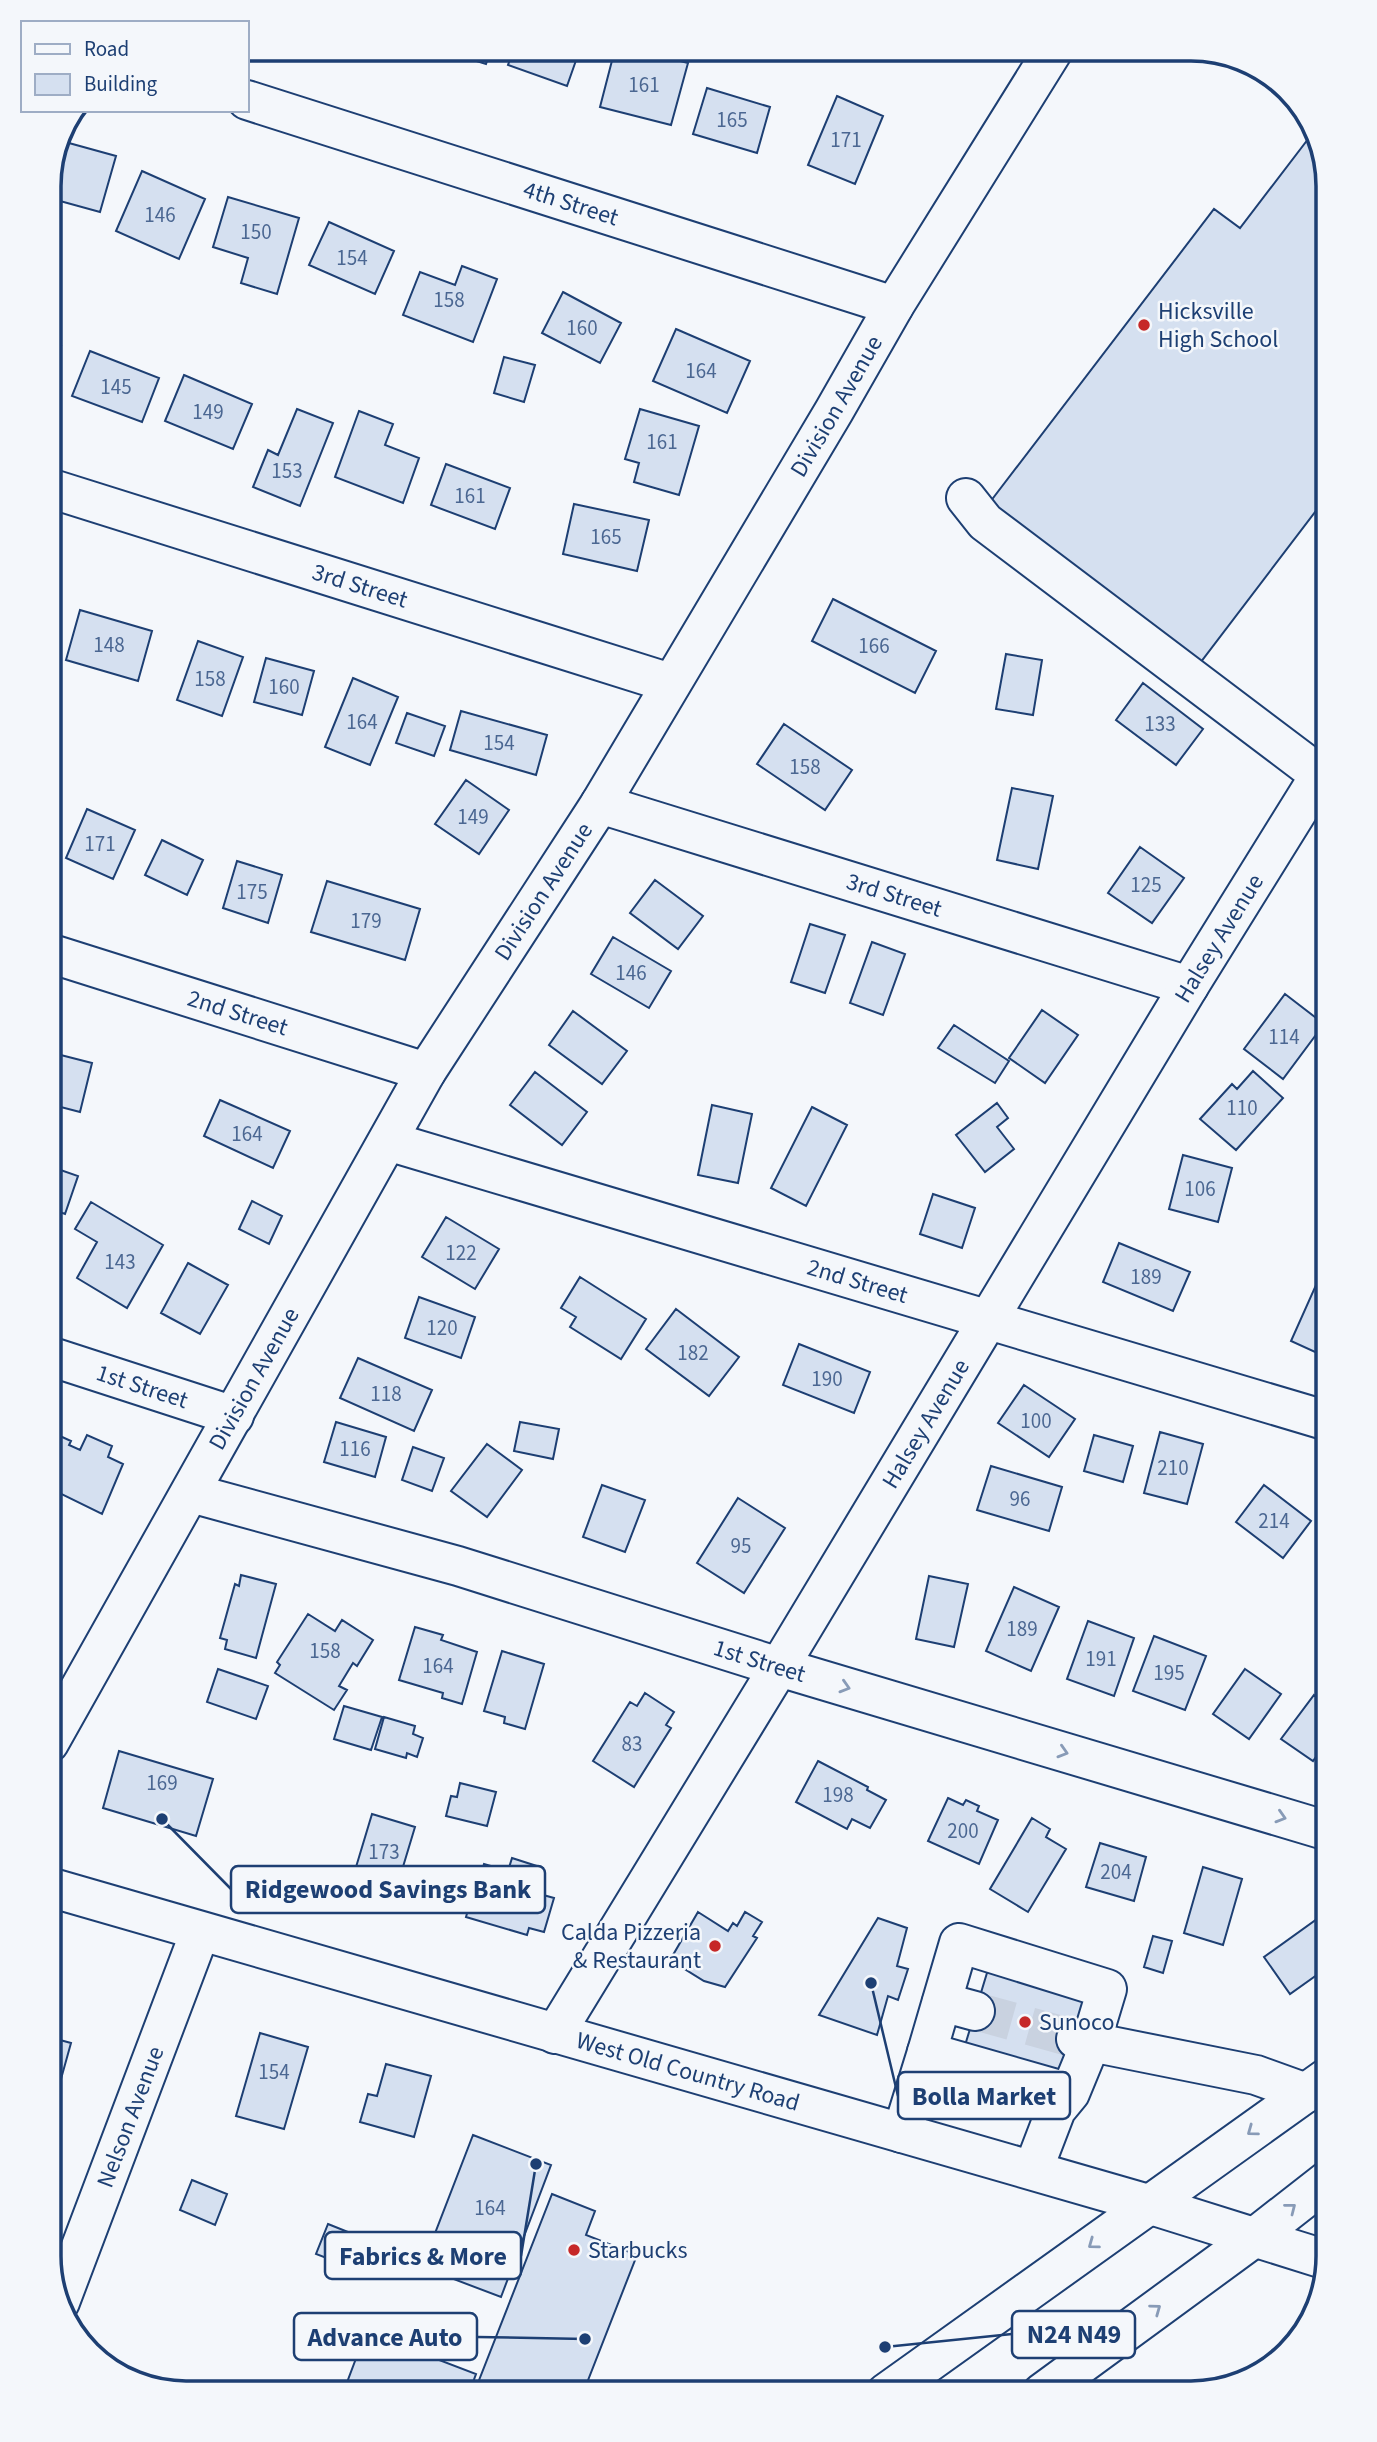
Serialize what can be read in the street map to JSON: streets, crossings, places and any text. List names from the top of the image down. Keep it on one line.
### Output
{"streets":{"street":["4th Street","Division Avenue","3rd Street","Halsey Avenue","2nd Street","1st Street","West Old Country Road","Nelson Avenue"]},"crossings":[["4th Street","Division Avenue"],["Division Avenue","3rd Street"],["Division Avenue","2nd Street"],["Division Avenue","1st Street"],["3rd Street","Halsey Avenue"],["Halsey Avenue","2nd Street"],["Halsey Avenue","1st Street"],["Halsey Avenue","West Old Country Road"],["West Old Country Road","Nelson Avenue"]],"places":["Hicksville High School","Ridgewood Savings Bank","Calda Pizzeria & Restaurant","Bolla Market","Sunoco","Fabrics & More","Starbucks","Advance Auto","N24 N49"],"house_numbers":["161","165","171","146","150","154","158","160","164","145","149","161","153","161","165","148","166","158","160","164","133","154","158","149","171","125","175","179","146","114","110","164","106","122","143","189","120","182","190","118","100","116","210","96","214","95","189","158","191","164","195","83","169","198","200","173","204","154","164"],"legend":["Road","Building"]}
